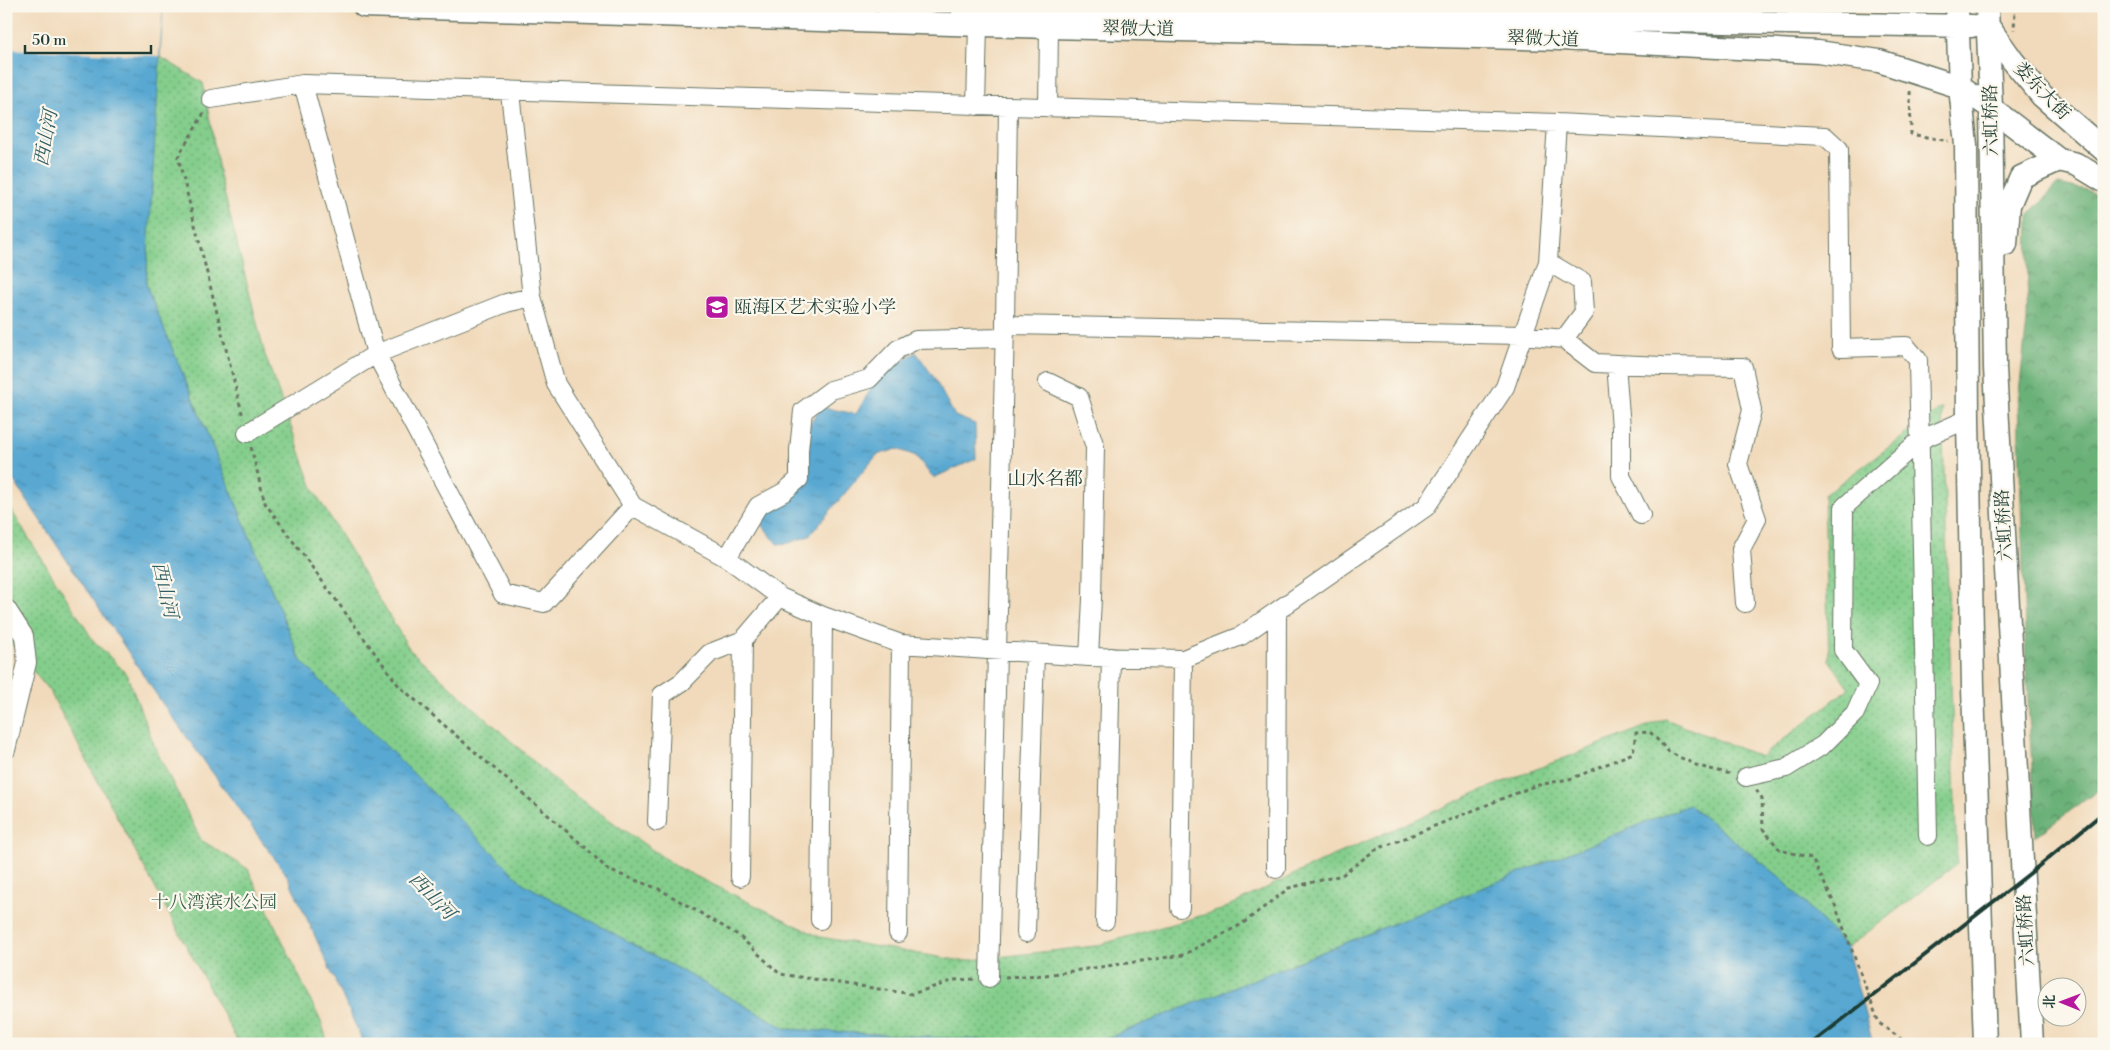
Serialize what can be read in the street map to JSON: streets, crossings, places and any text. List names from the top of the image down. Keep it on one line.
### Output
{"streets":{"main road":["翠微大道","娄东大街","六虹桥路"]},"crossings":[["翠微大道","娄东大街"],["翠微大道","六虹桥路"],["娄东大街","六虹桥路"]],"districts":["山水名都"],"water":["西山河"],"parks":["十八湾滨水公园"],"places":{"school or university":["瓯海区艺术实验小学"]},"scale_bar":"50 m","north":"left"}
